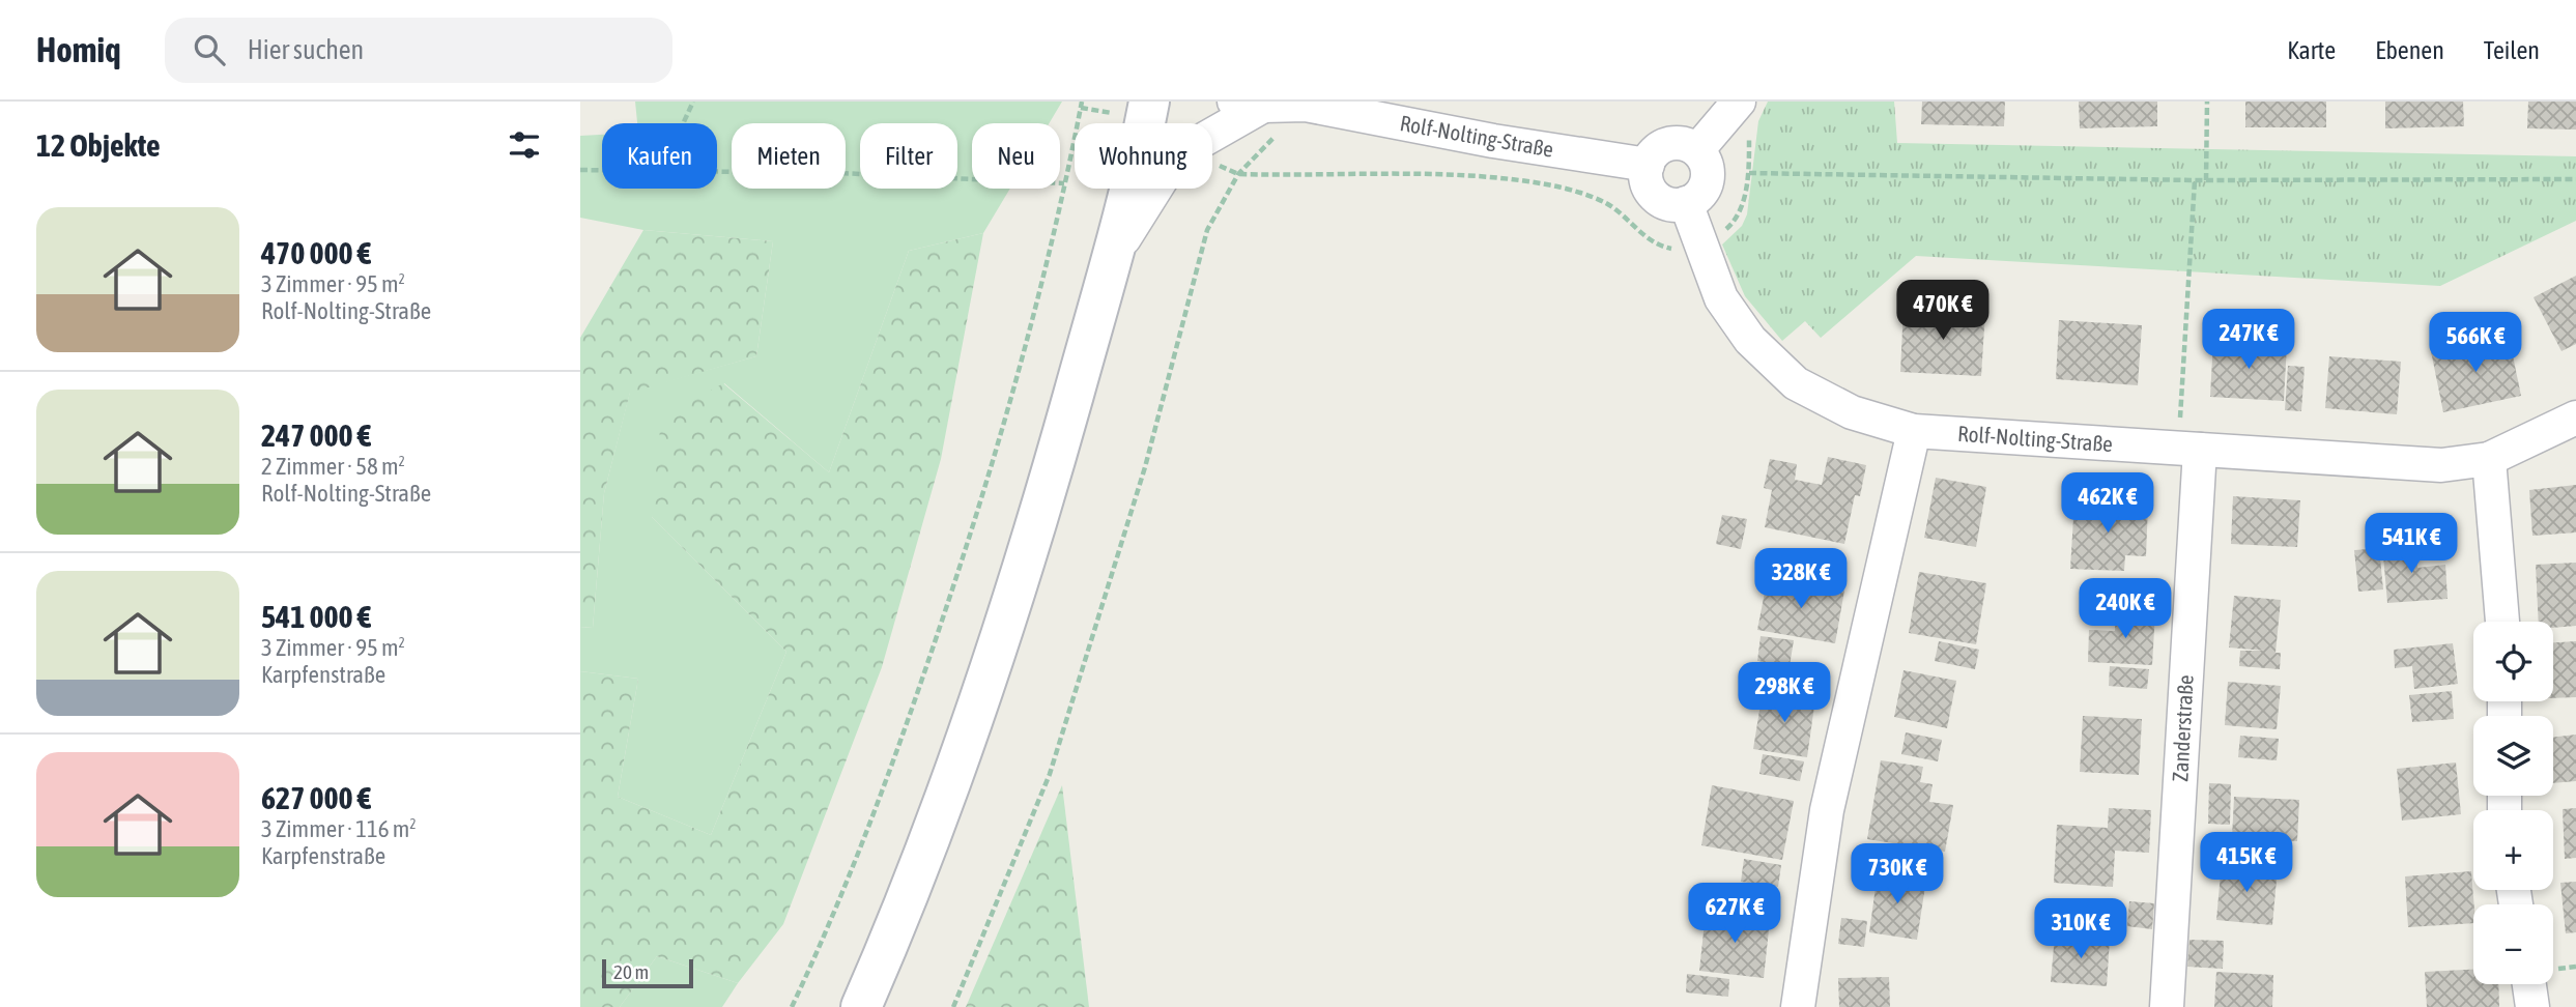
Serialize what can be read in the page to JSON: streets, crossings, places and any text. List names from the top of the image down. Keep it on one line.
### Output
{"streets":{"street":["Rolf-Nolting-Straße","Zanderstraße"]},"crossings":[["Rolf-Nolting-Straße","Zanderstraße"]],"scale_bar":"20 m","page":{"header":"Homiq","search":"Hier suchen","nav":["Karte","Ebenen","Teilen"],"heading":"12 Objekte","chip":["Kaufen","Mieten","Filter","Neu","Wohnung"],"list":[{"name":"470 000 €","note":"3 Zimmer · 95 m² · Rolf-Nolting-Straße"},{"name":"247 000 €","note":"2 Zimmer · 58 m² · Rolf-Nolting-Straße"},{"name":"541 000 €","note":"3 Zimmer · 95 m² · Karpfenstraße"},{"name":"627 000 €","note":"3 Zimmer · 116 m² · Karpfenstraße"}],"price":["470K €","247K €","566K €","462K €","541K €","328K €","240K €","298K €","415K €","730K €","627K €","310K €"],"map_buttons":["+","−"],"scale":"20 m"}}
